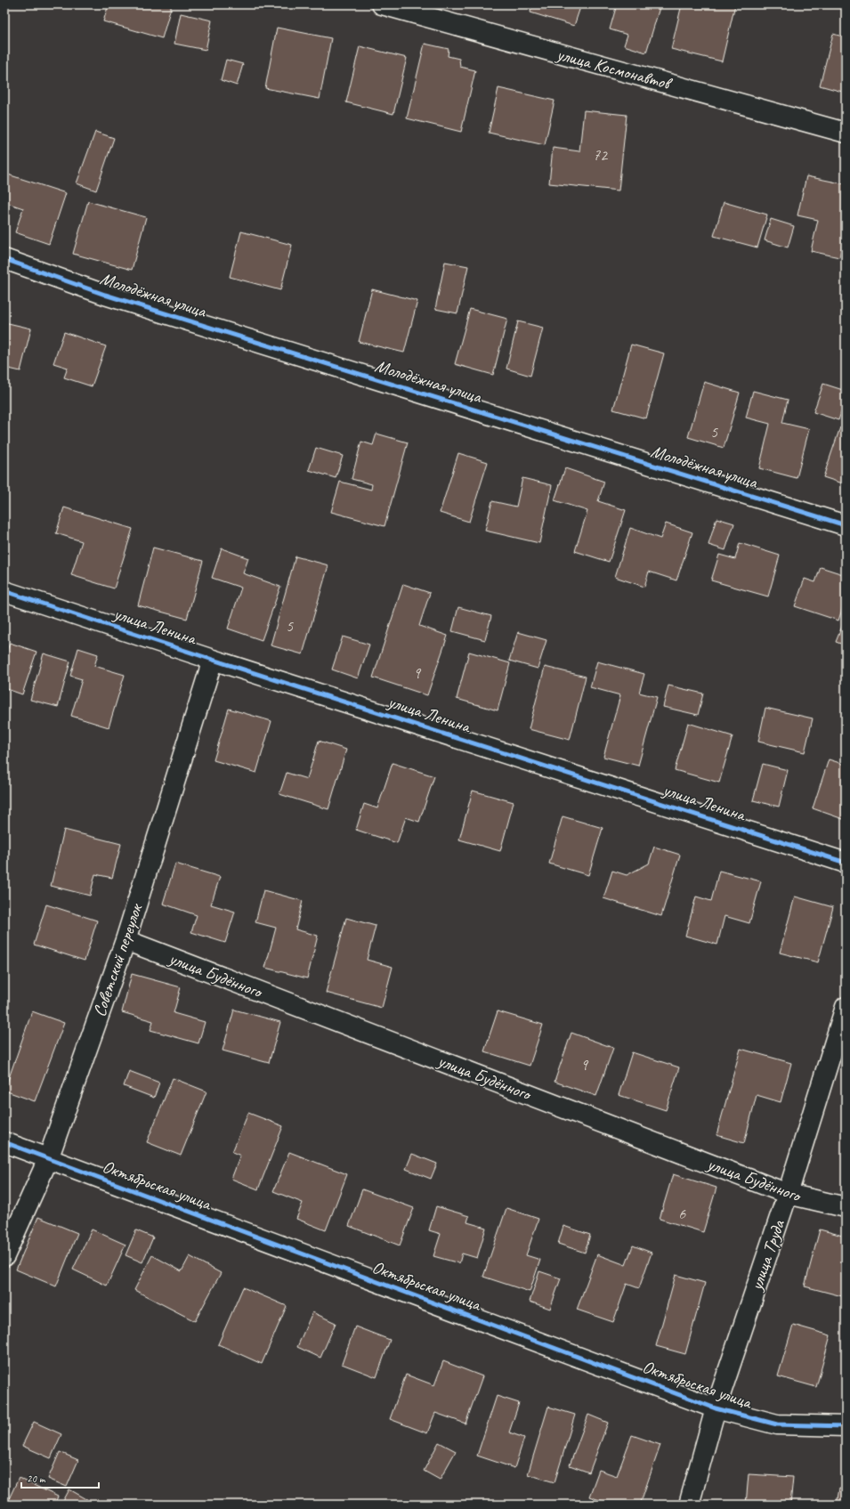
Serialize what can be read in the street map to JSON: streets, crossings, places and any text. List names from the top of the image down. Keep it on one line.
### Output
{"streets":{"street":["улица Космонавтов","Молодёжная улица","улица Ленина","Советский переулок","улица Будённого","Октябрьская улица","улица Труда"]},"crossings":[["улица Ленина","Советский переулок"],["Советский переулок","улица Будённого"],["Советский переулок","Октябрьская улица"],["улица Будённого","улица Труда"],["Октябрьская улица","улица Труда"]],"house_numbers":["72","5","5","9","9","6"],"scale_bar":"20 m"}
